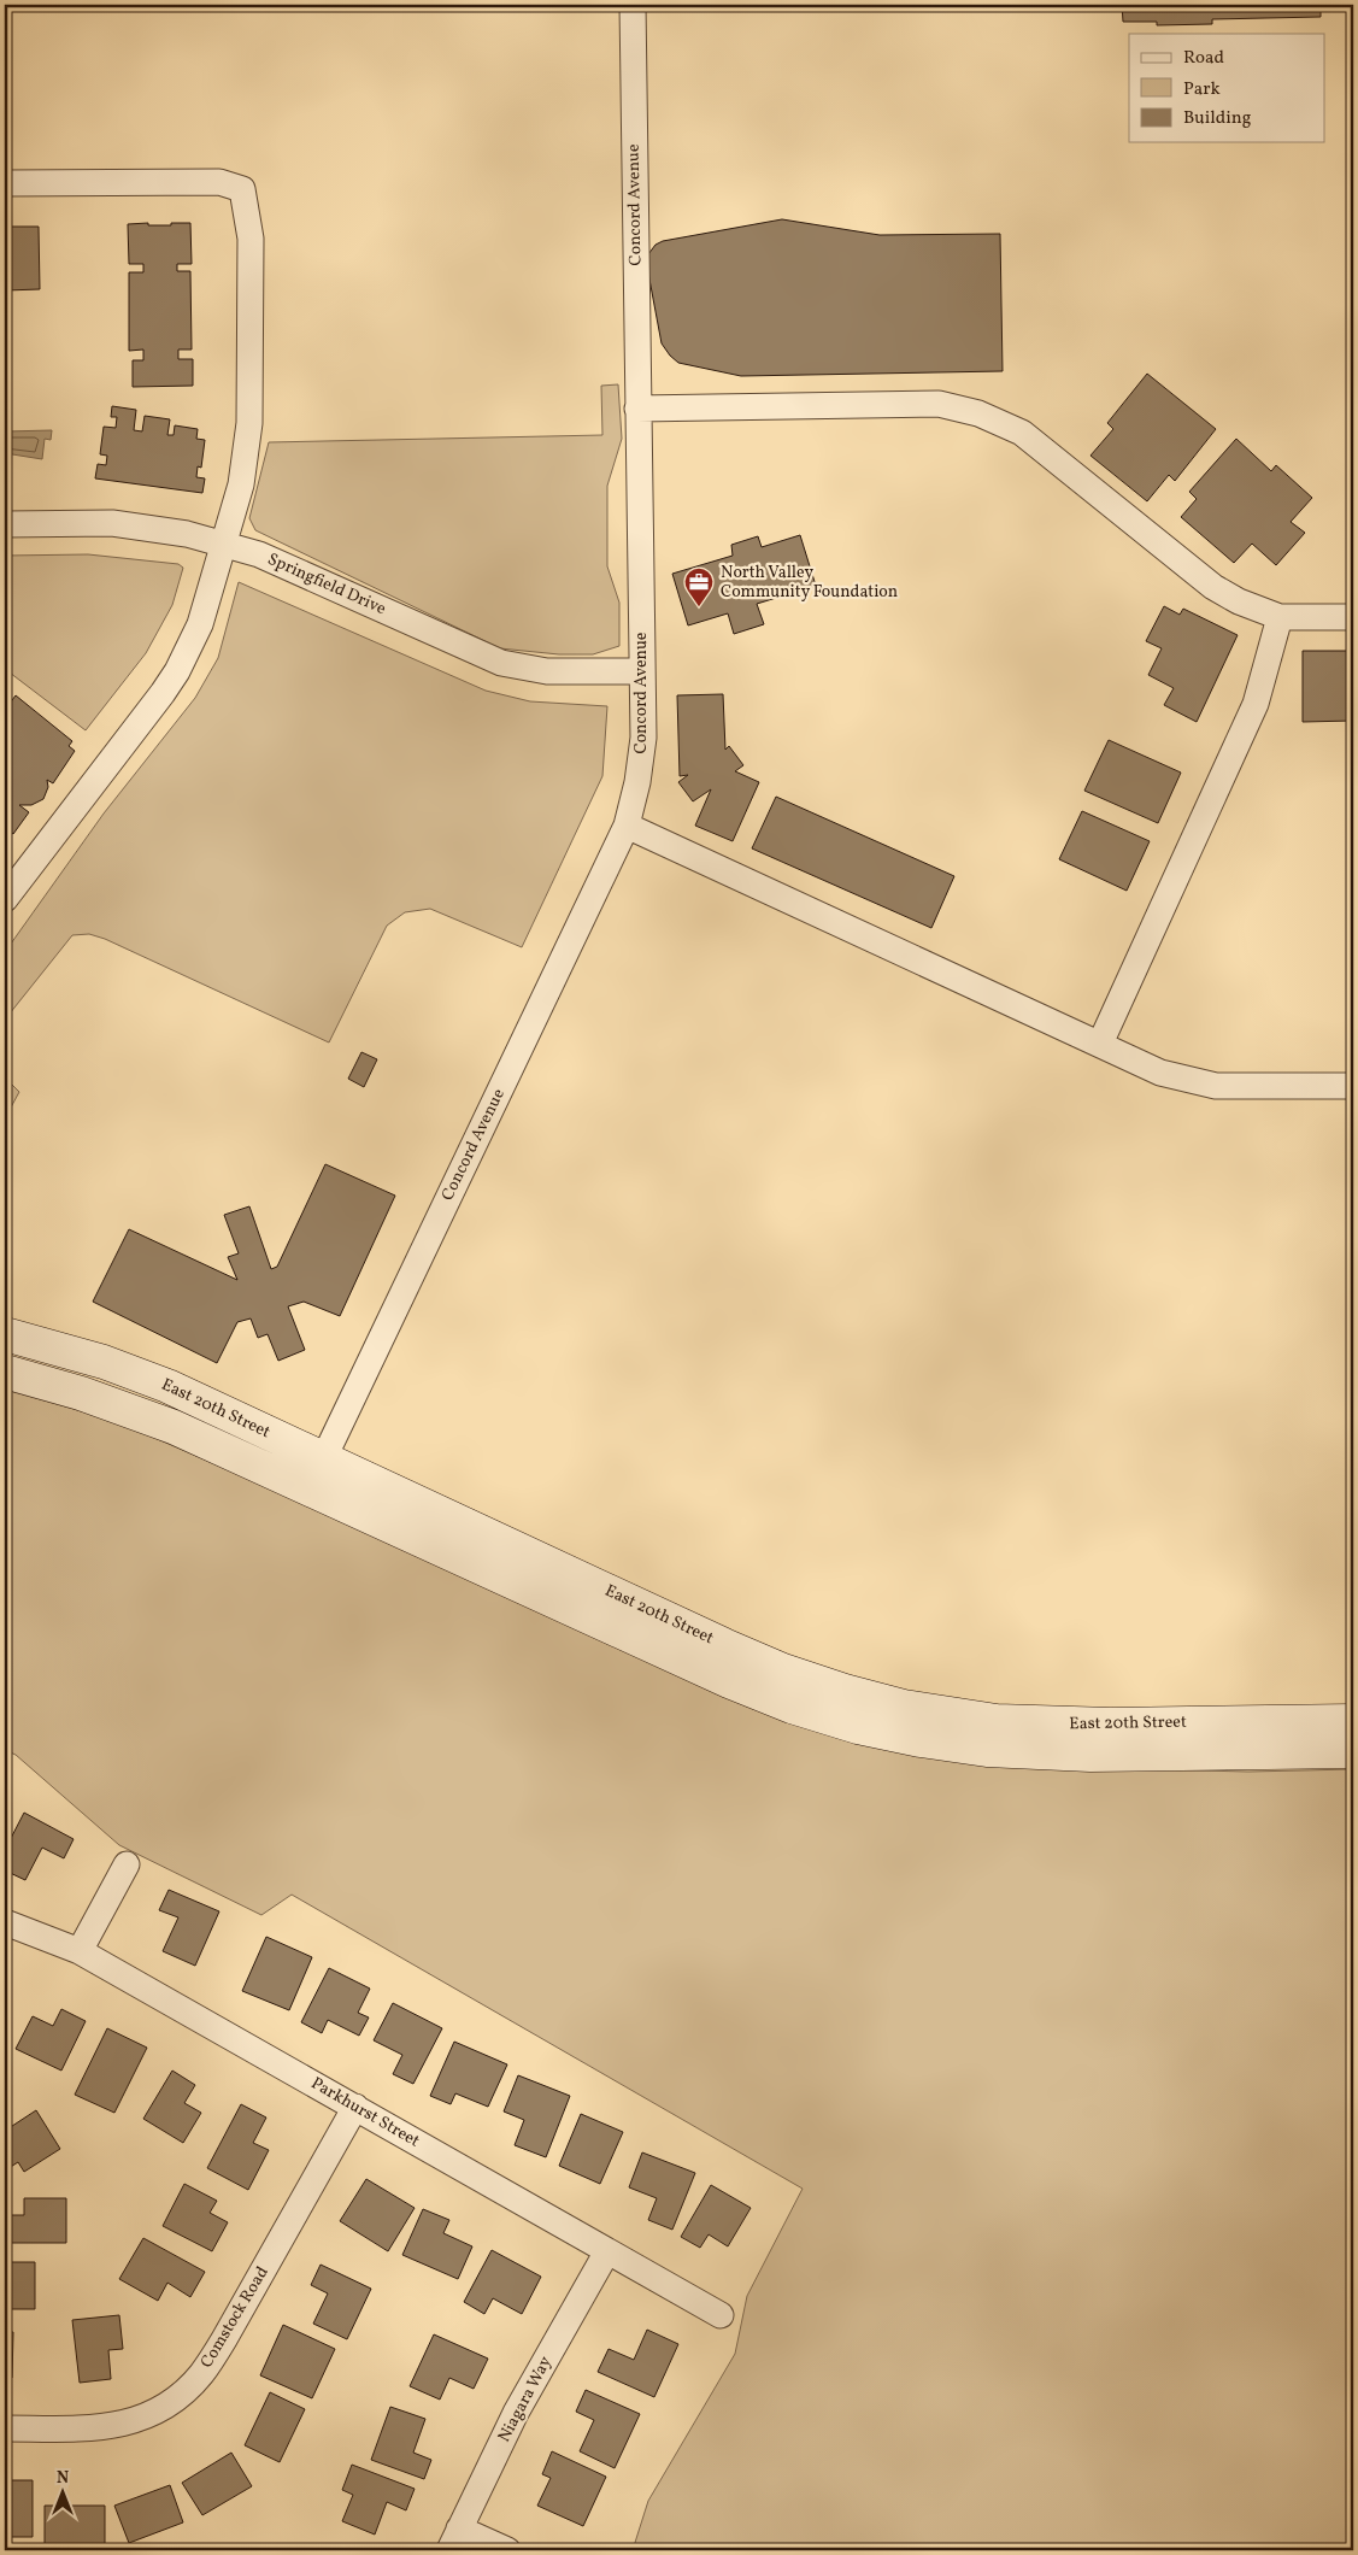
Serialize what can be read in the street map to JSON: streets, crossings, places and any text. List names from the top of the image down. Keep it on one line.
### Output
{"streets":{"street":["Concord Avenue","Springfield Drive","East 20th Street","Parkhurst Street","Comstock Road","Niagara Way"]},"crossings":[["Concord Avenue","Springfield Drive"],["Concord Avenue","East 20th Street"],["Parkhurst Street","Comstock Road"],["Parkhurst Street","Niagara Way"]],"places":{"office":["North Valley Community Foundation"]},"legend":["Road","Park","Building"],"north":"top"}
